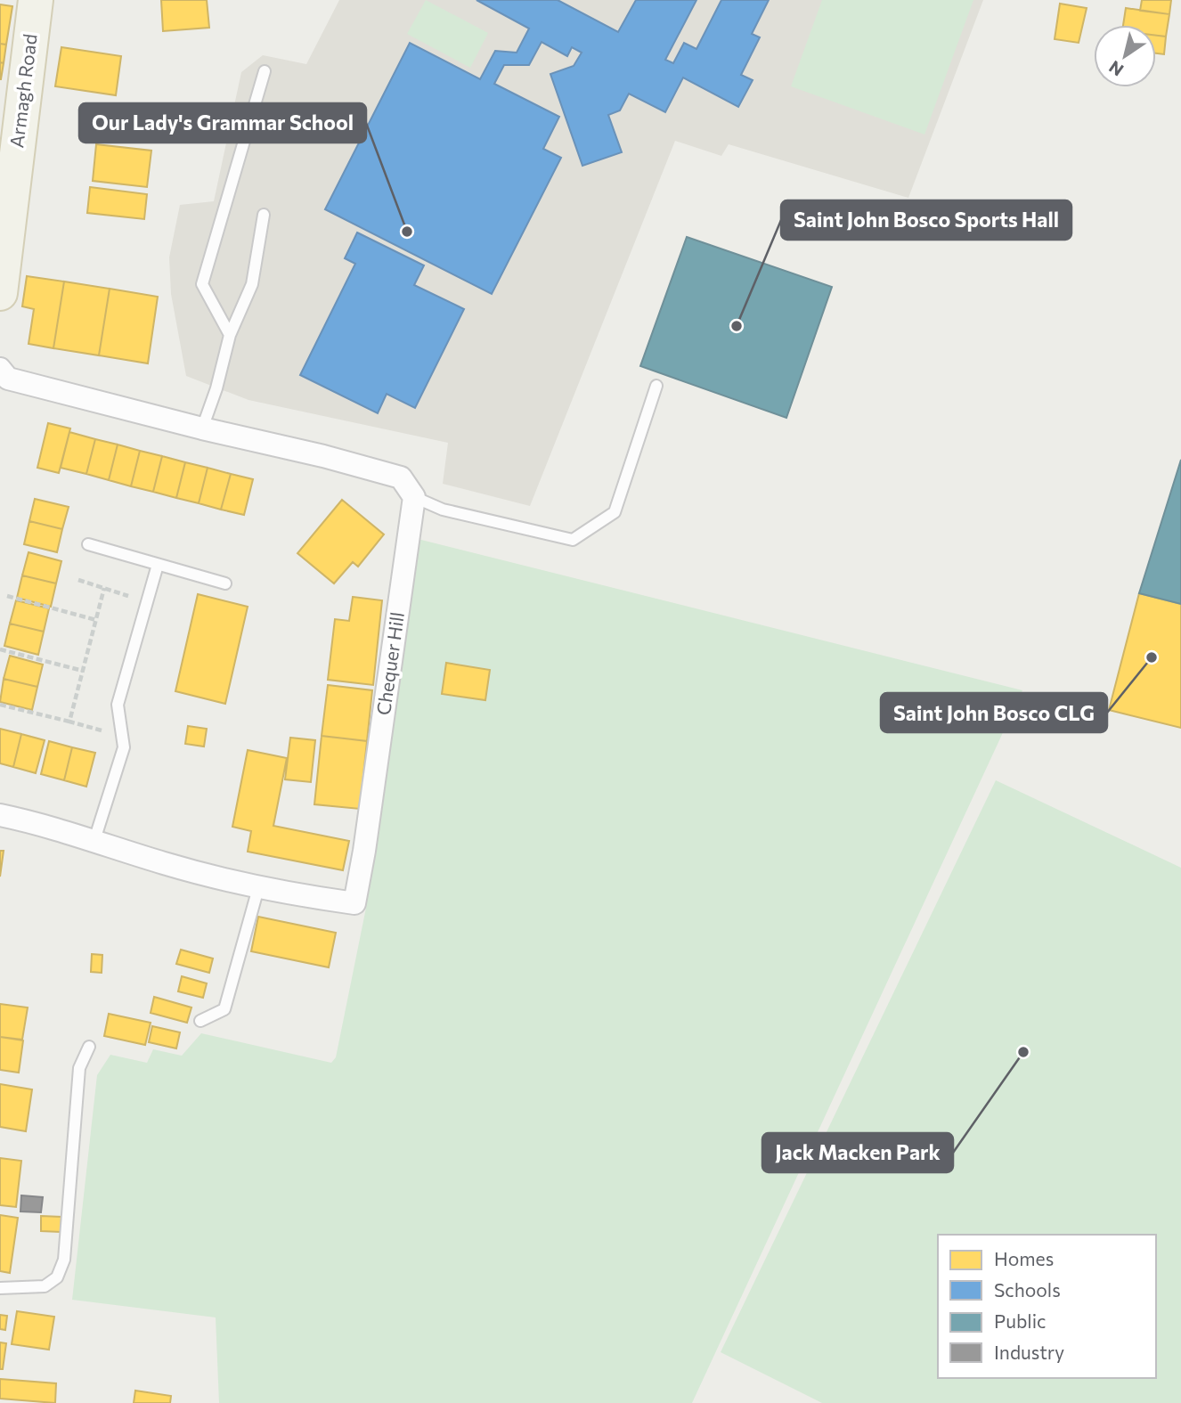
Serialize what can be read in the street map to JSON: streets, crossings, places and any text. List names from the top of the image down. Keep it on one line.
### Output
{"streets":{"main road":["Armagh Road"],"street":["Chequer Hill"]},"places":["Our Lady's Grammar School","Saint John Bosco Sports Hall","Saint John Bosco CLG","Jack Macken Park"],"legend":["Homes","Schools","Public","Industry"],"north":"bottom left"}
